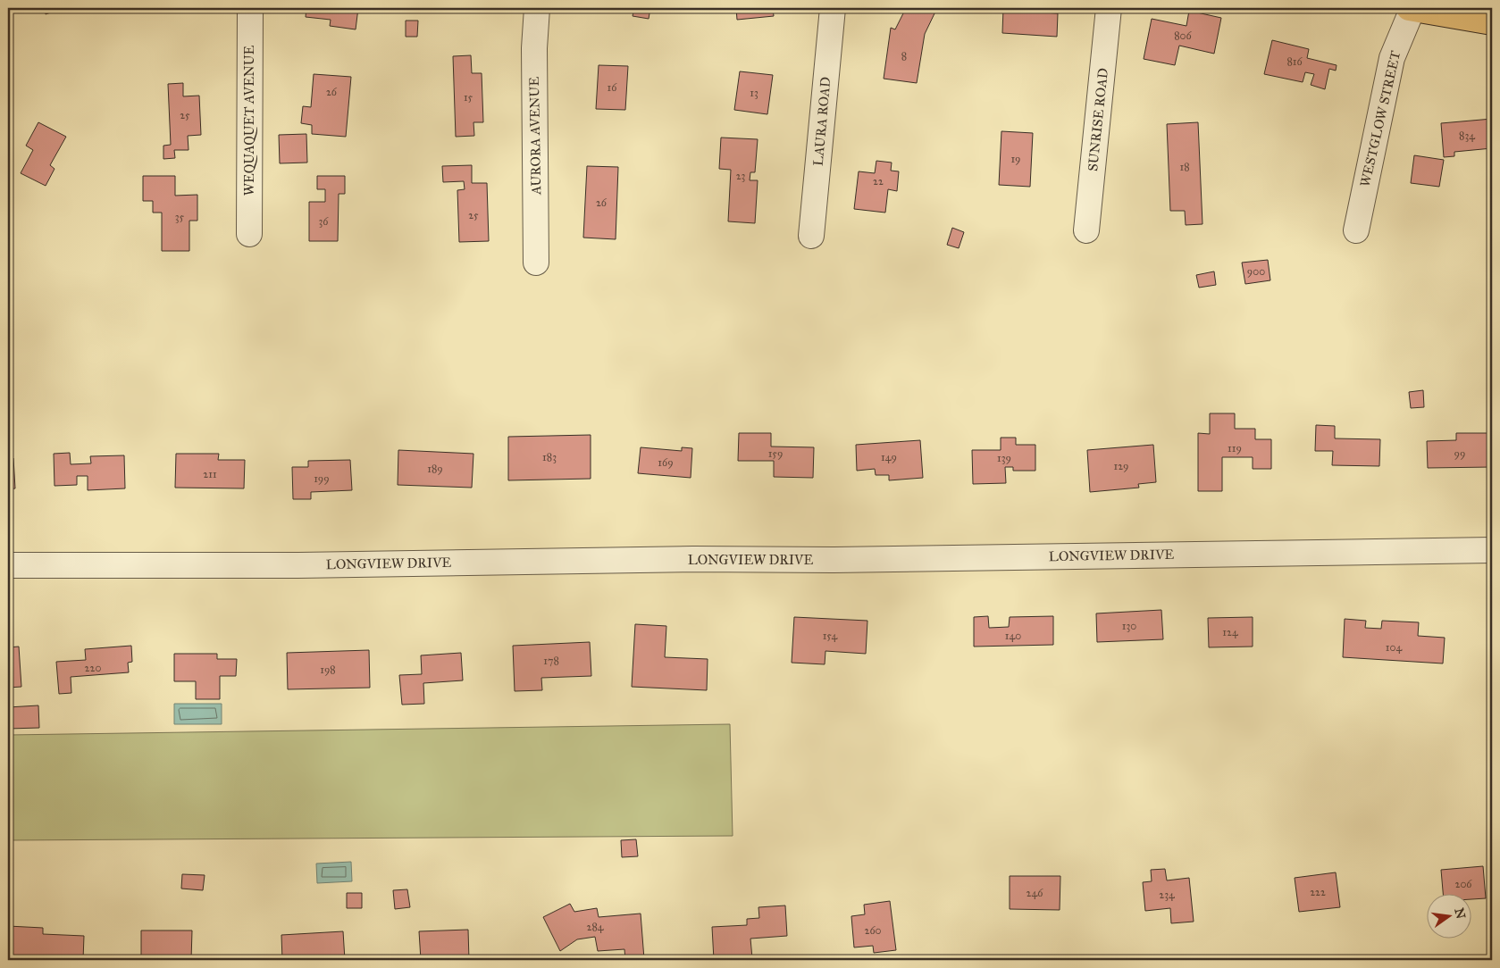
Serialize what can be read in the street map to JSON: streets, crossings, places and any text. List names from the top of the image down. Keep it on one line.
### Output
{"streets":{"street":["WESTGLOW STREET","SUNRISE ROAD","WEQUAQUET AVENUE","LAURA ROAD","AURORA AVENUE","LONGVIEW DRIVE"]},"house_numbers":["806","8","816","16","26","13","15","25","834","19","18","23","22","26","25","35","36","900","119","159","99","183","149","139","169","129","189","211","199","130","124","154","140","104","178","220","198","206","222","246","234","284","260"],"north":"right"}
